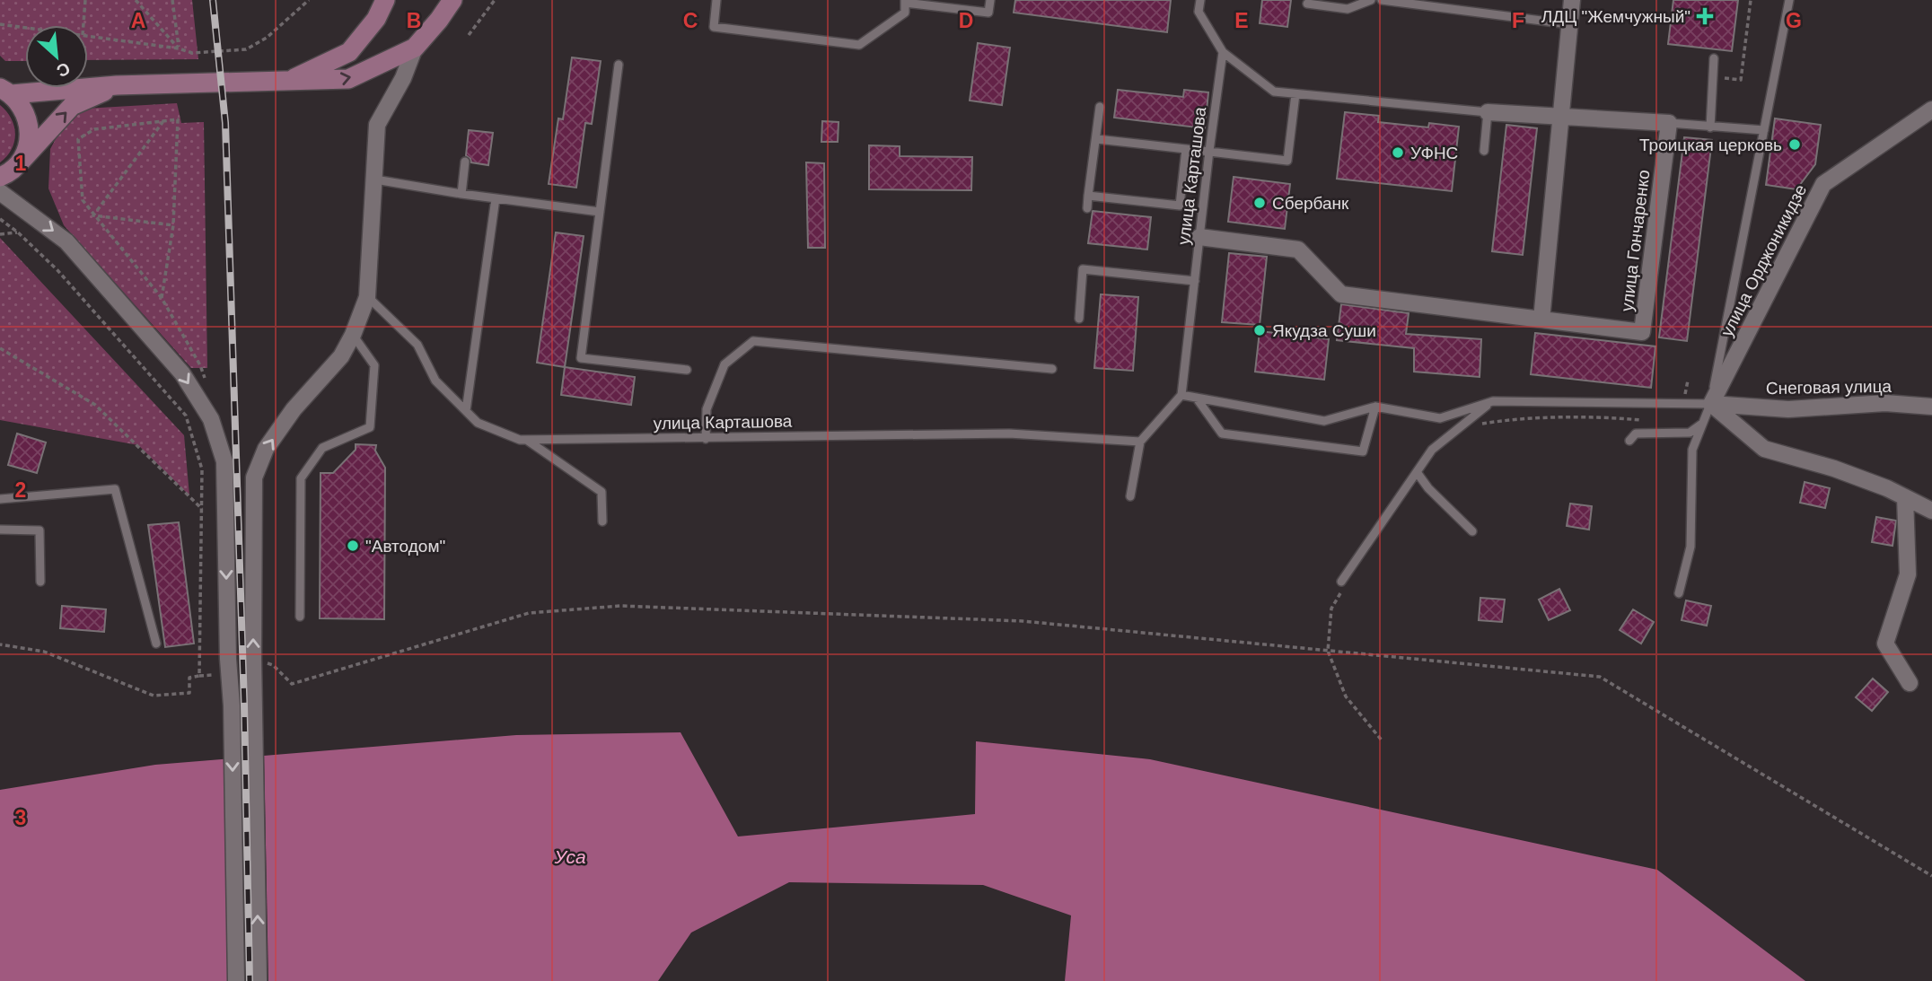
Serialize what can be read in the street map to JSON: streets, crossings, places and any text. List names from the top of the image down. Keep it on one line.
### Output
{"streets":{"street":["улица Гончаренко","улица Орджоникидзе","Снеговая улица"],"lane":["улица Карташова"]},"crossings":[["улица Карташова","улица Гончаренко"],["улица Орджоникидзе","Снеговая улица"]],"water":["Уса"],"places":{"health":["ЛДЦ \"Жемчужный\""],"other":["Троицкая церковь","УФНС","Сбербанк","Якудза Суши","\"Автодом\""]},"north":"bottom right","grid":{"columns":["A","B","C","D","E","F","G"],"rows":["1","2","3"]}}
